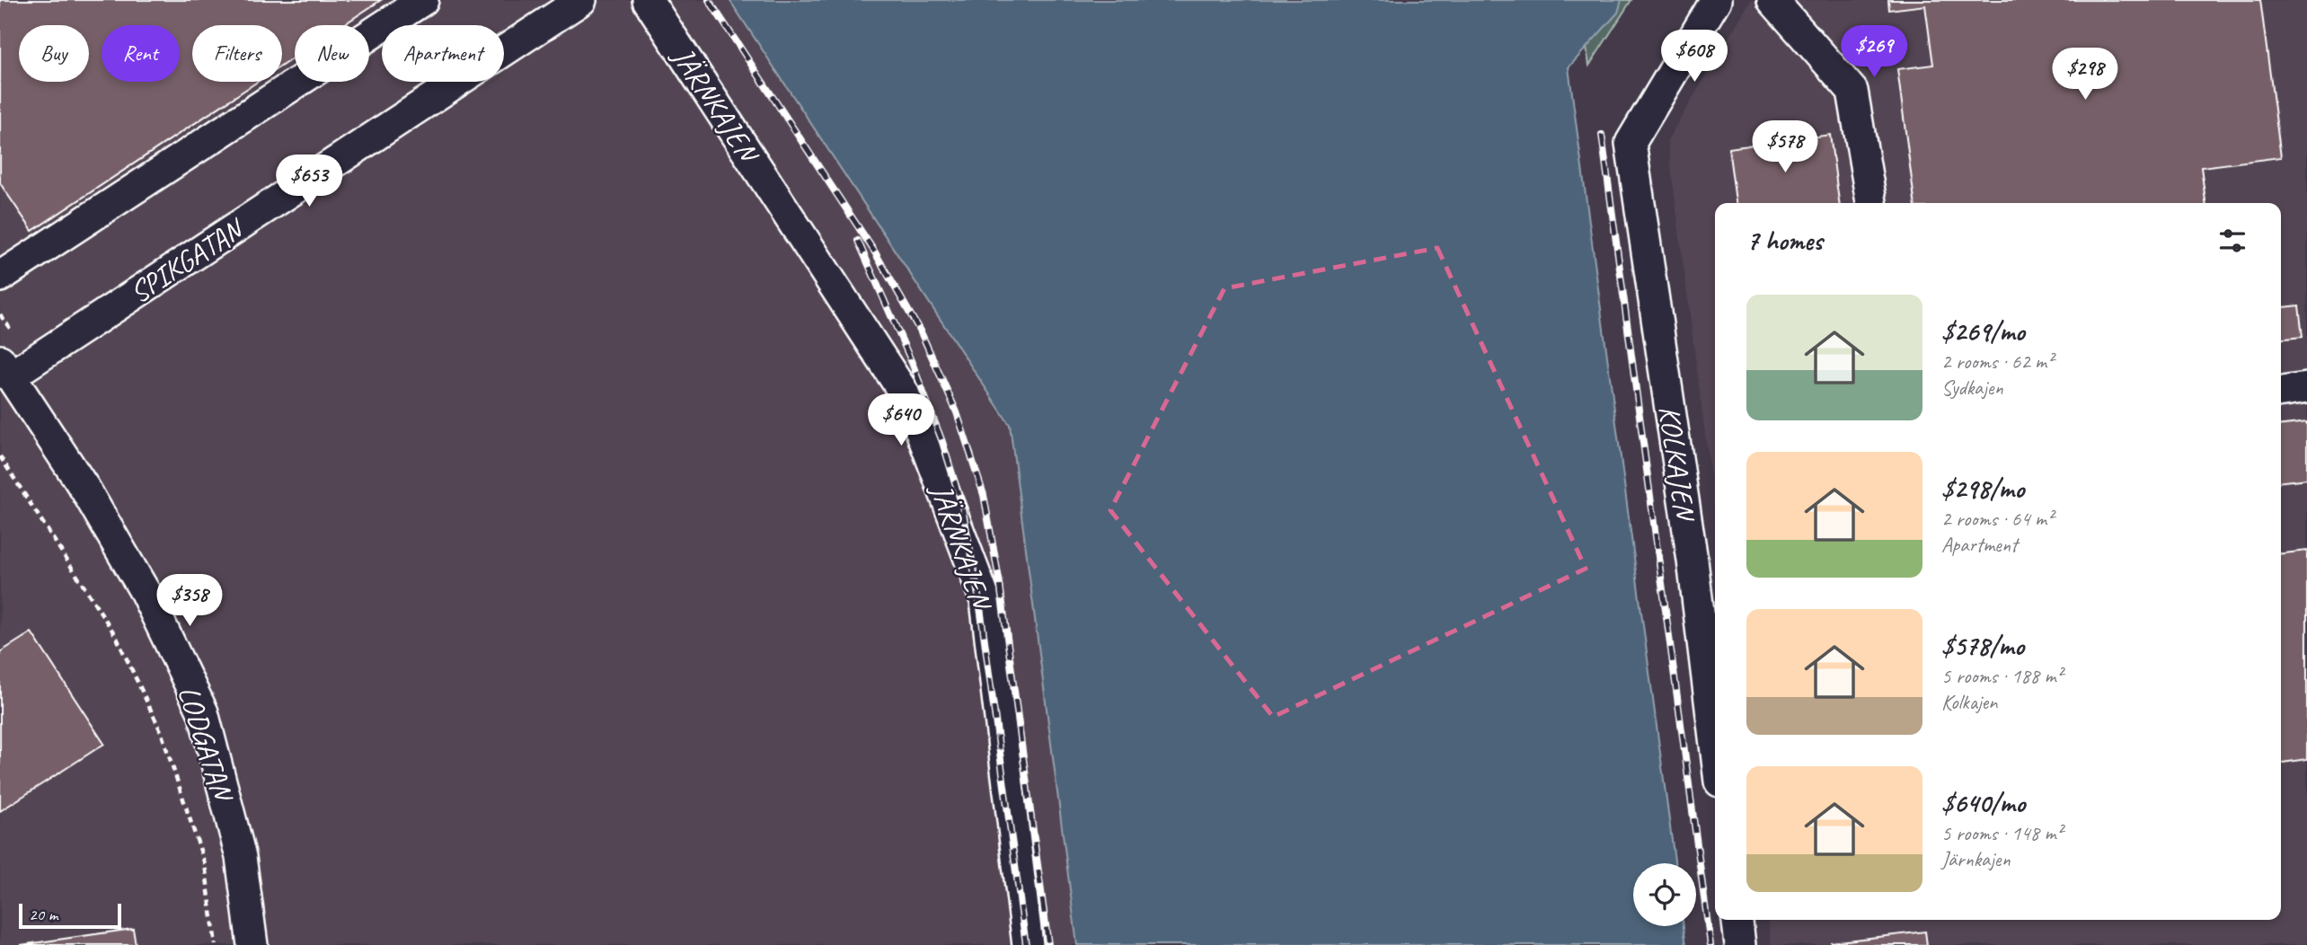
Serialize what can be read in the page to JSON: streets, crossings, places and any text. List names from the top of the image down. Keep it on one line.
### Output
{"streets":{"street":["JÄRNKAJEN","SPIKGATAN","KOLKAJEN","LODGATAN"]},"crossings":[["SPIKGATAN","LODGATAN"]],"scale_bar":"20 m","page":{"price":["$269","$608","$298","$578","$653","$640","$358"],"chip":["Buy","Rent","Filters","New","Apartment"],"heading":"7 homes","list":[{"name":"$269/mo","note":"2 rooms · 62 m² · Sydkajen"},{"name":"$298/mo","note":"2 rooms · 64 m² · Apartment"},{"name":"$578/mo","note":"5 rooms · 188 m² · Kolkajen"},{"name":"$640/mo","note":"5 rooms · 148 m² · Järnkajen"}],"scale":"20 m"}}
